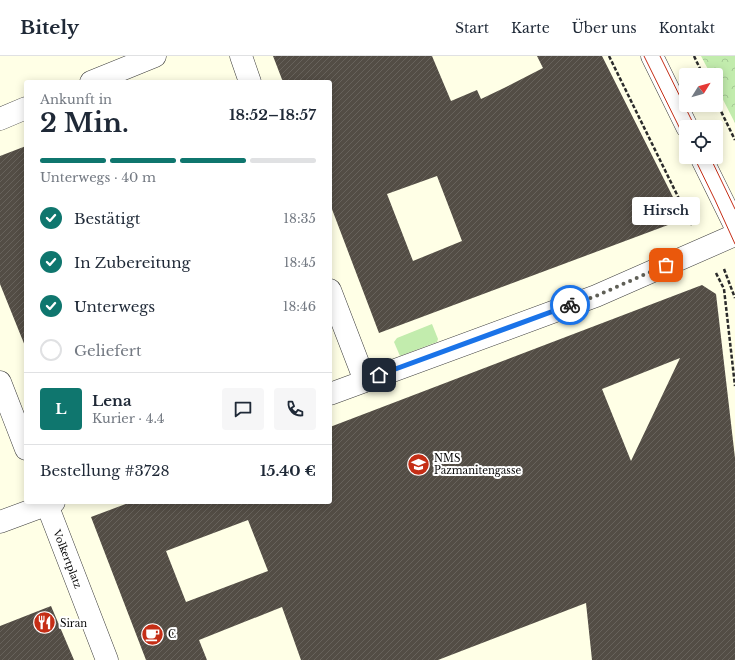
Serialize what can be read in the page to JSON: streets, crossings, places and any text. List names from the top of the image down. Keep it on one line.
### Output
{"streets":{"street":["Volkertplatz"]},"places":{"other":["Hirsch"],"school or university":["NMS Pazmanitengasse"],"restaurant":["Siran"],"cafe":["C"]},"north":"top right","page":{"header":"Bitely","nav":["Start","Karte","Über uns","Kontakt"],"heading":["2 Min.","Ankunft in","18:52–18:57"],"panel":["Lena","Kurier · 4.4","Bestellung #3728","15.40 €"],"bar":"Unterwegs · 40 m","list":[["Bestätigt","18:35"],["In Zubereitung","18:45"],["Unterwegs","18:46"],"Geliefert"],"bubble":"Hirsch","round":"L"}}
